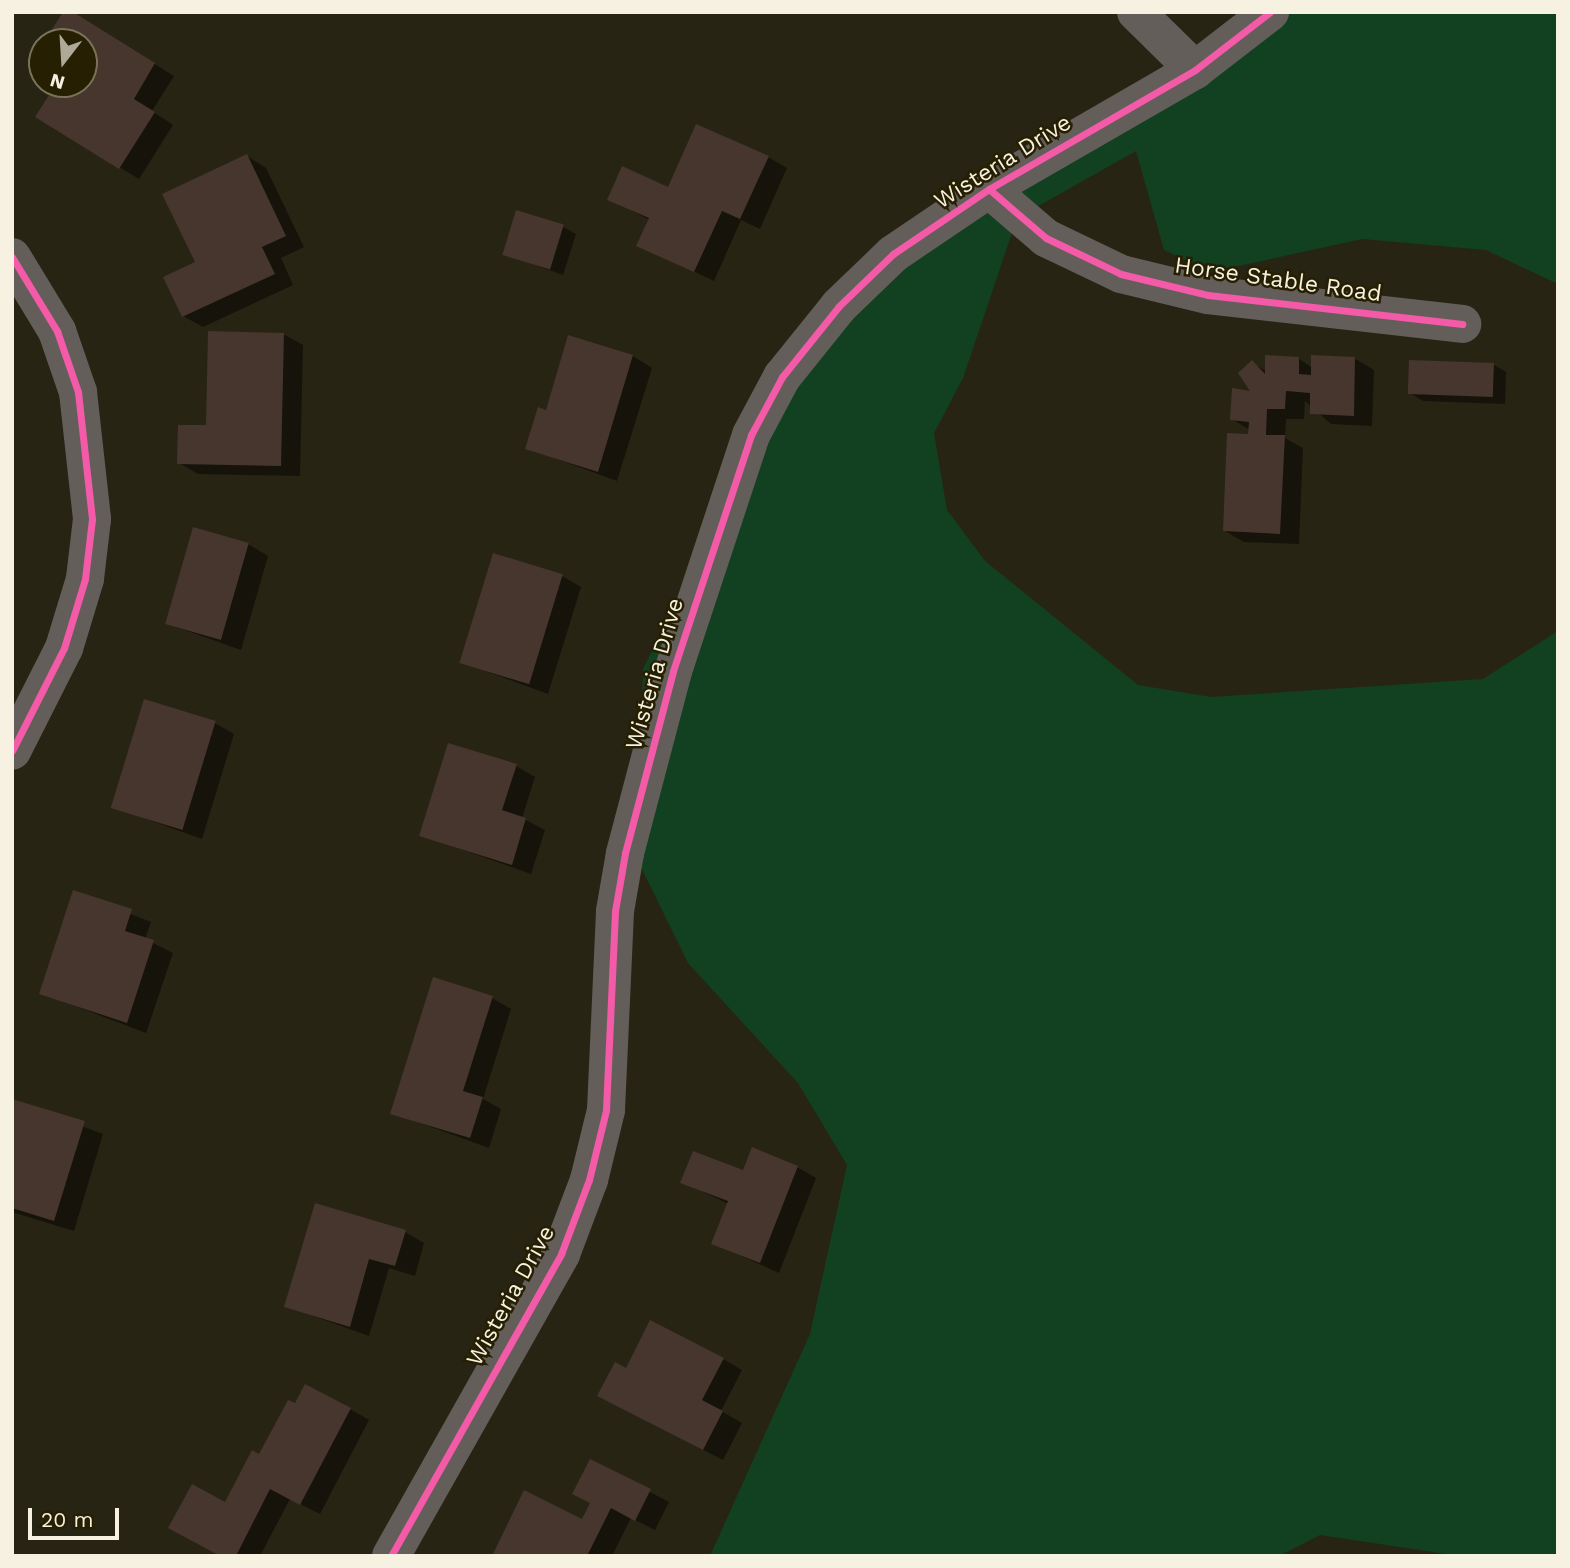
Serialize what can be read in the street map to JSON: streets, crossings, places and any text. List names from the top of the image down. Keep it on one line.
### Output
{"streets":{"street":["Wisteria Drive","Horse Stable Road"]},"crossings":[["Wisteria Drive","Horse Stable Road"]],"scale_bar":"20 m","north":"bottom"}
